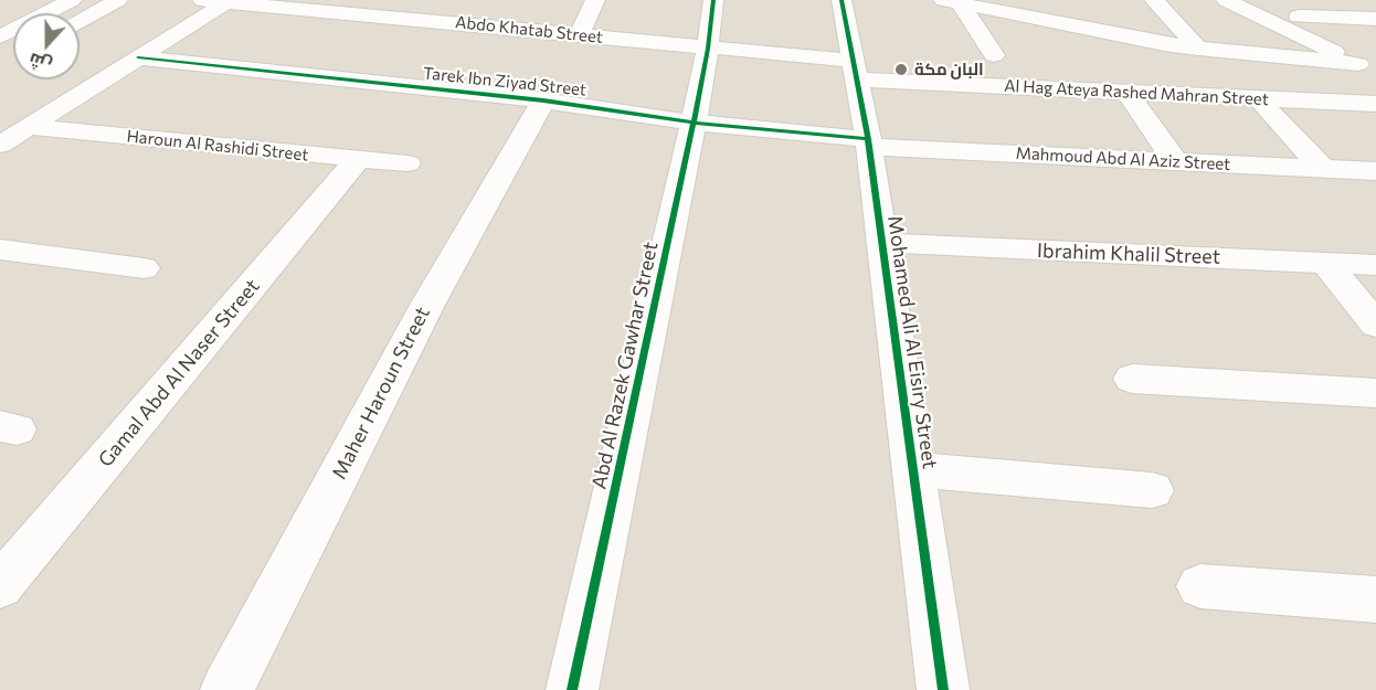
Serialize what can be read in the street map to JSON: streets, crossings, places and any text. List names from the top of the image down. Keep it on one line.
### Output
{"streets":{"street":["Abdo Khatab Street","Tarek Ibn Ziyad Street","Al Hag Ateya Rashed Mahran Street","Haroun Al Rashidi Street","Mahmoud Abd Al Aziz Street","Ibrahim Khalil Street","Mohamed Ali Al Eisiry Street","Abd Al Razek Gawhar Street","Gamal Abd Al Naser Street","Maher Haroun Street"]},"crossings":[["Abdo Khatab Street","Al Hag Ateya Rashed Mahran Street"],["Abdo Khatab Street","Mohamed Ali Al Eisiry Street"],["Abdo Khatab Street","Abd Al Razek Gawhar Street"],["Tarek Ibn Ziyad Street","Mahmoud Abd Al Aziz Street"],["Tarek Ibn Ziyad Street","Mohamed Ali Al Eisiry Street"],["Tarek Ibn Ziyad Street","Abd Al Razek Gawhar Street"],["Tarek Ibn Ziyad Street","Maher Haroun Street"],["Al Hag Ateya Rashed Mahran Street","Mohamed Ali Al Eisiry Street"],["Haroun Al Rashidi Street","Gamal Abd Al Naser Street"],["Mahmoud Abd Al Aziz Street","Mohamed Ali Al Eisiry Street"],["Ibrahim Khalil Street","Mohamed Ali Al Eisiry Street"]],"places":["البان مكة"],"north":"bottom"}
